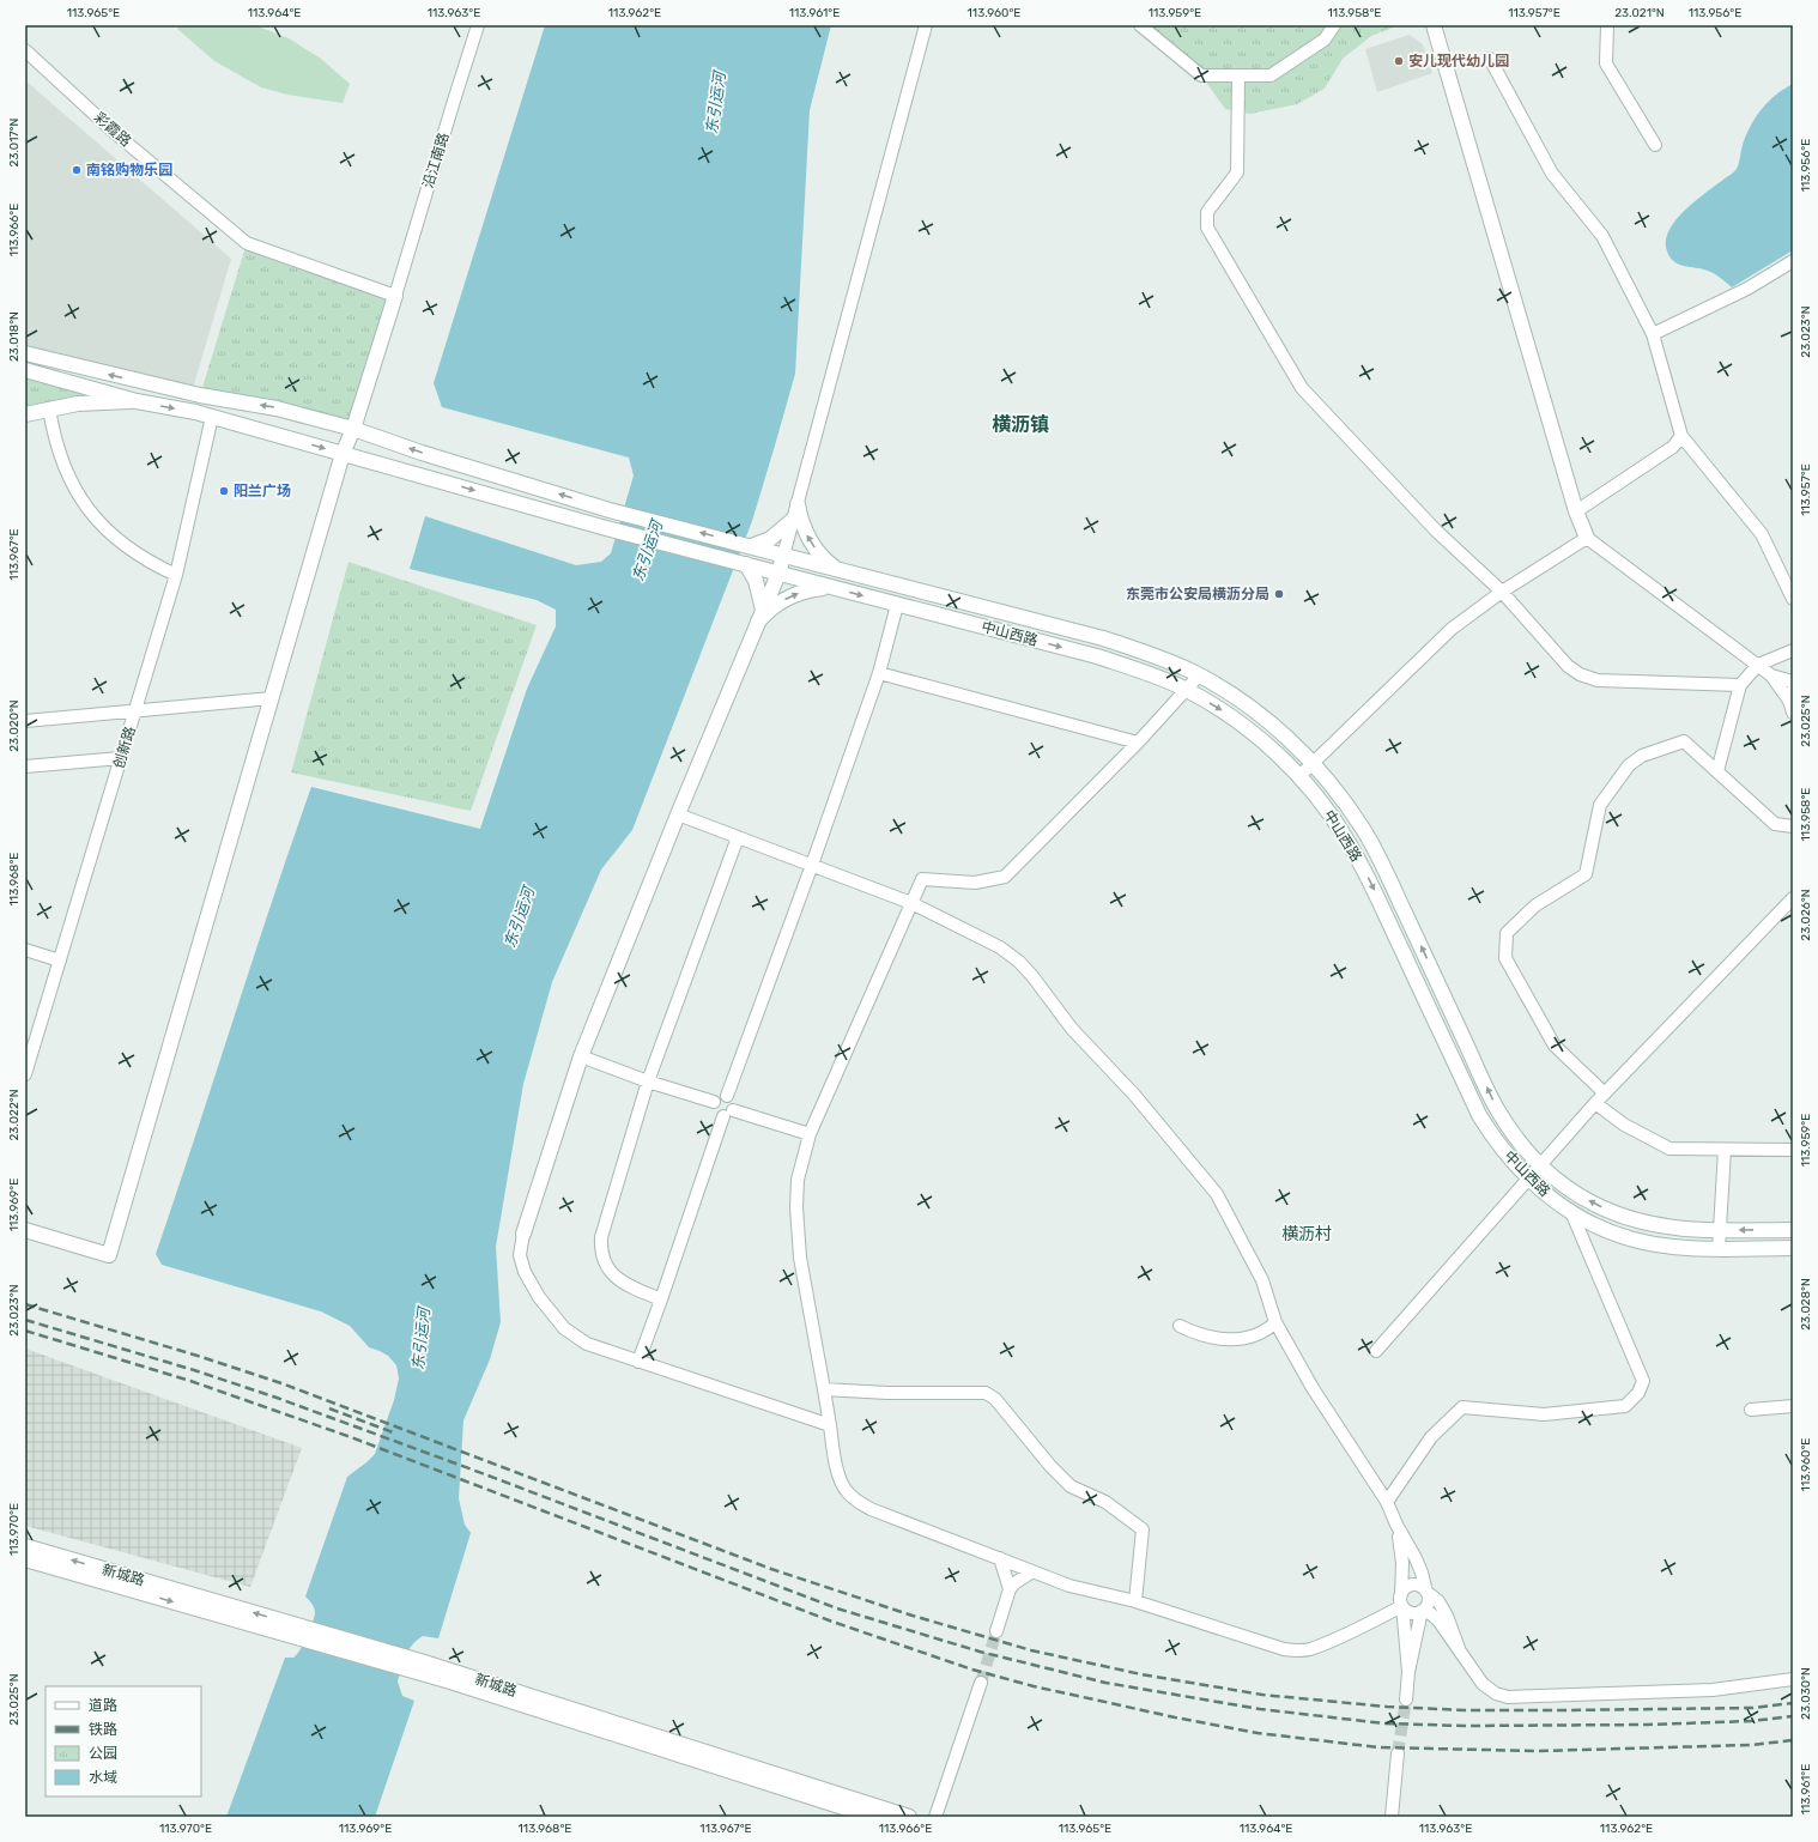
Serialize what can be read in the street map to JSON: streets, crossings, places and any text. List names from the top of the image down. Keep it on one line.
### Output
{"streets":{"main road":["中山西路","新城路"],"street":["彩霞路","沿江南路","创新路"]},"crossings":[["彩霞路","沿江南路"],["中山西路","创新路"]],"districts":["横沥镇","横沥村"],"water":["东引运河"],"places":["安儿现代幼儿园","南铭购物乐园","阳兰广场","东莞市公安局横沥分局"],"legend":["道路","铁路","公园","水域"],"coordinates":["113.965°E","113.964°E","113.963°E","113.962°E","113.961°E","113.960°E","113.959°E","113.958°E","113.957°E","23.021°N","113.956°E","23.017°N","113.966°E","23.023°N","23.018°N","113.967°E","23.025°N","23.020°N","113.968°E","23.026°N","23.022°N","113.969°E","23.028°N","113.970°E","23.030°N"]}
